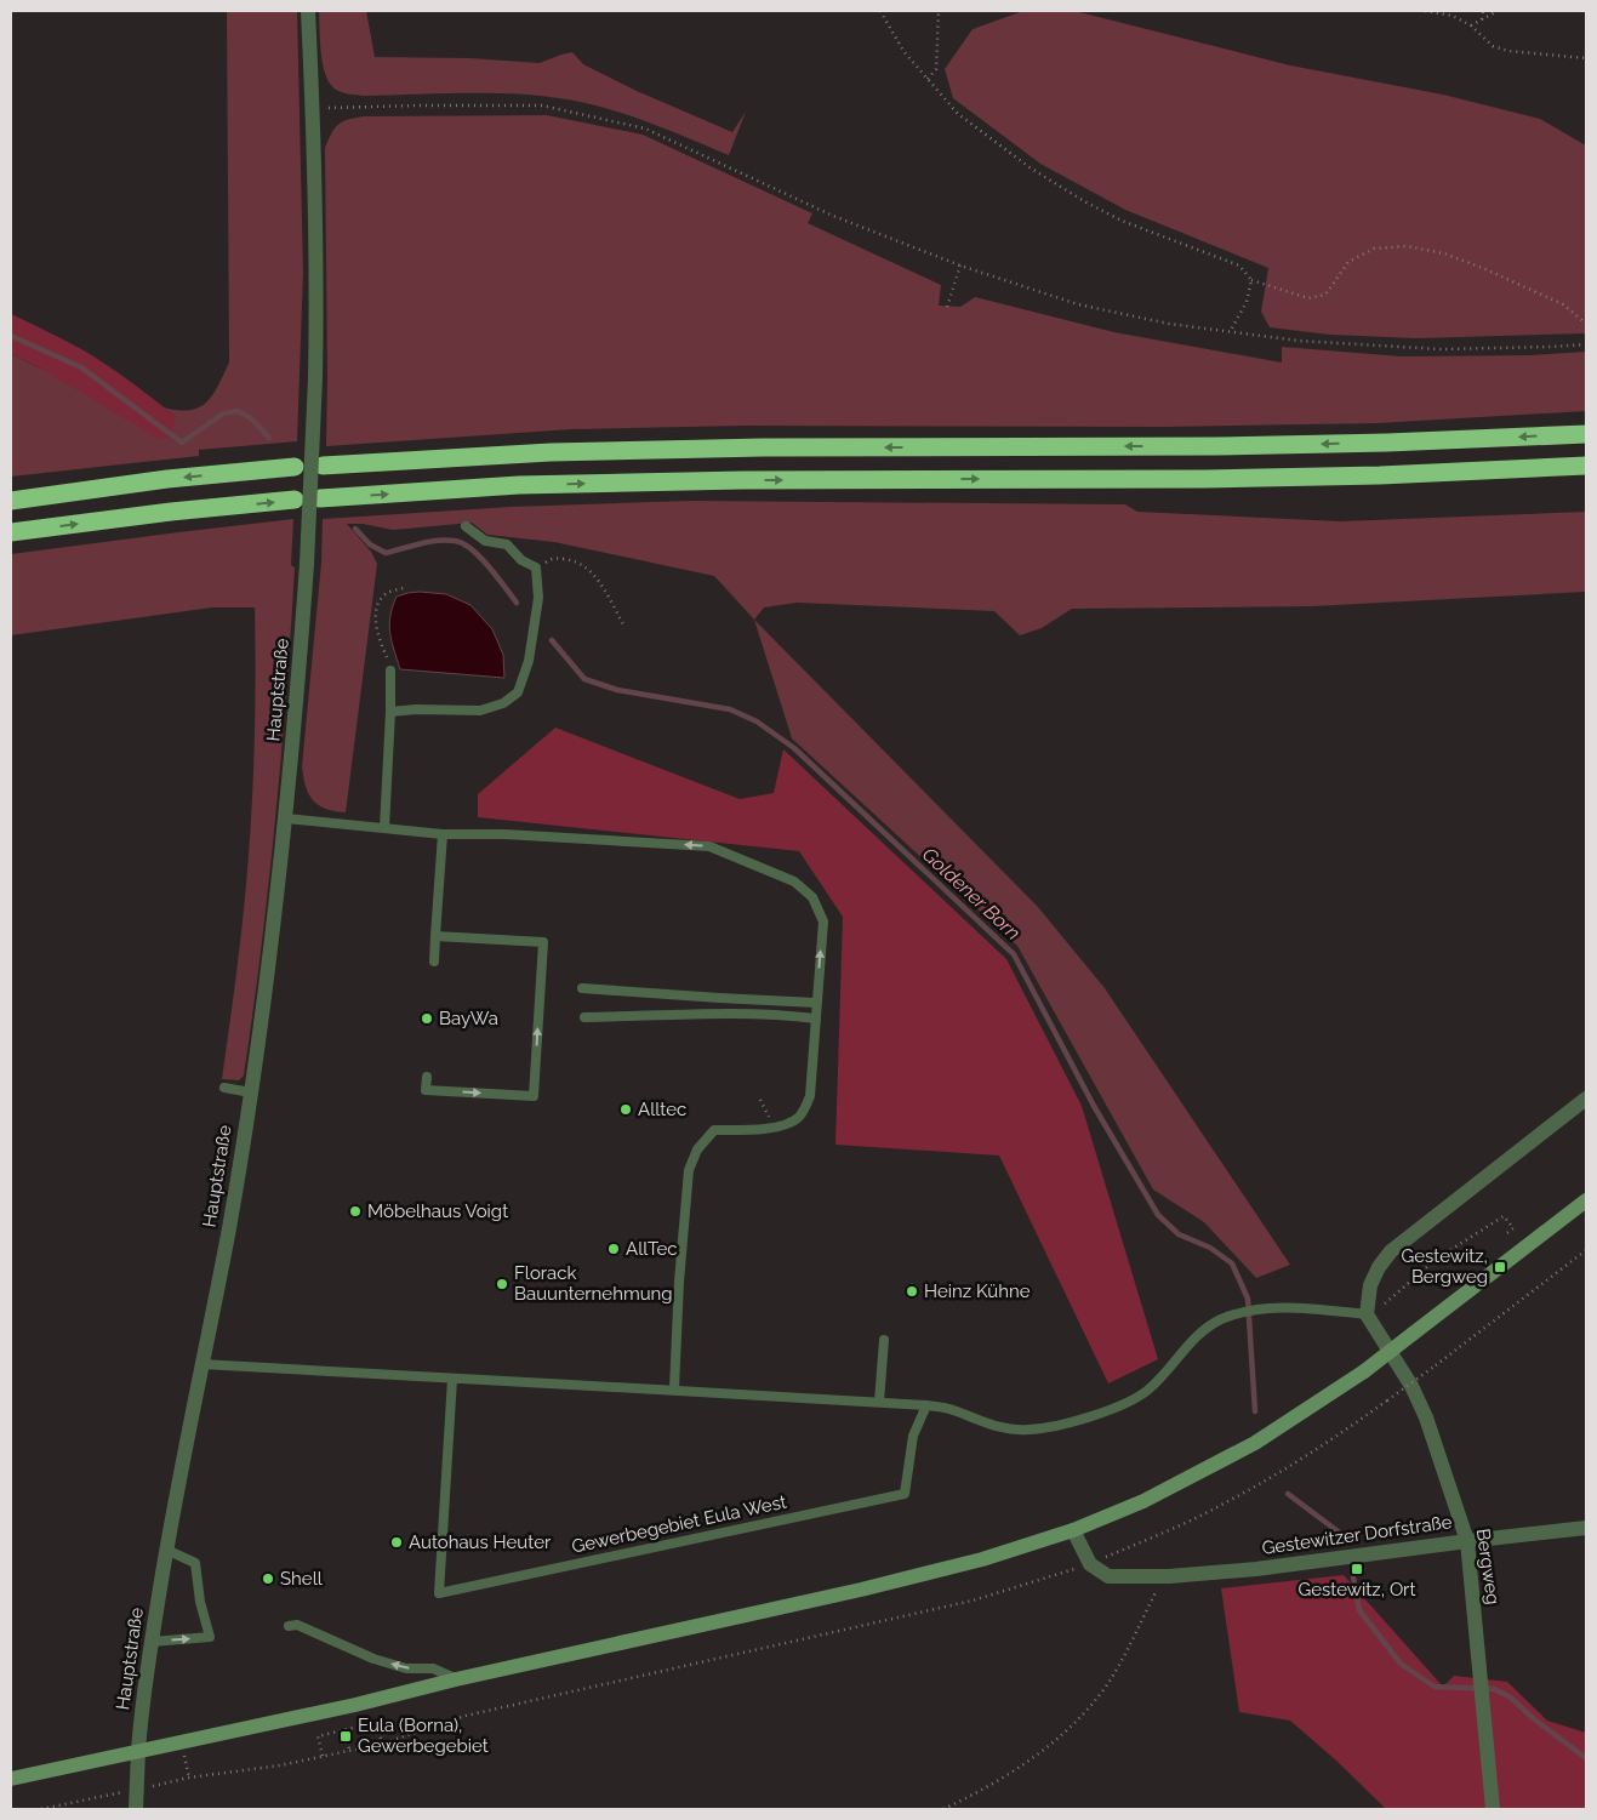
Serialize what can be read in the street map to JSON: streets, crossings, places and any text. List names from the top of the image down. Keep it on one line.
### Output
{"streets":{"street":["Hauptstraße","Gestewitzer Dorfstraße","Bergweg"],"lane":["Gewerbegebiet Eula West"]},"crossings":[["Gestewitzer Dorfstraße","Bergweg"]],"water":["Goldener Born"],"places":{"other":["BayWa","Alltec","Möbelhaus Voigt","AllTec","Florack Bauunternehmung","Heinz Kühne","Autohaus Heuter","Shell"],"transit":["Gestewitz, Bergweg","Gestewitz, Ort","Eula (Borna), Gewerbegebiet"]}}
